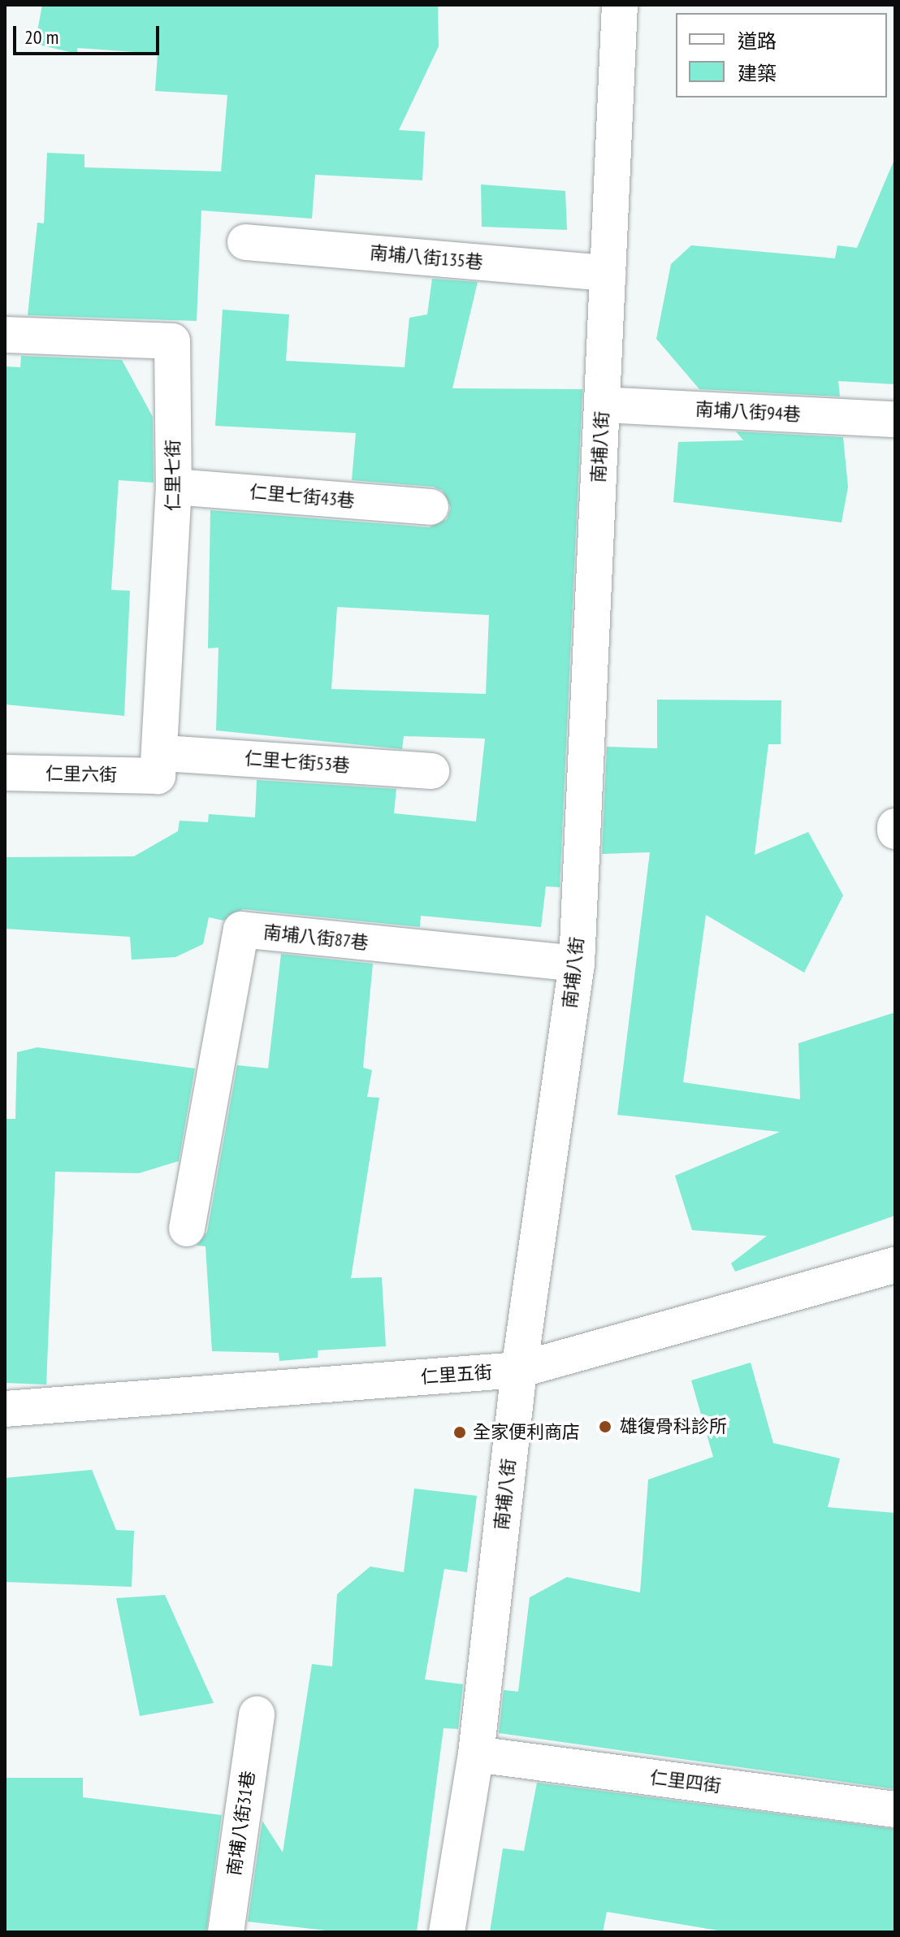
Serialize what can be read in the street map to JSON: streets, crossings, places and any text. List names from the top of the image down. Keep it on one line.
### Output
{"streets":{"street":["南埔八街135巷","南埔八街94巷","南埔八街","仁里七街","仁里七街43巷","仁里七街53巷","仁里六街","南埔八街87巷","仁里五街","仁里四街","南埔八街31巷"]},"crossings":[["南埔八街135巷","南埔八街"],["南埔八街94巷","南埔八街"],["南埔八街","南埔八街87巷"],["南埔八街","仁里五街"],["南埔八街","仁里四街"],["仁里七街","仁里七街43巷"],["仁里七街","仁里七街53巷"],["仁里七街","仁里六街"],["仁里七街53巷","仁里六街"]],"places":["雄復骨科診所","全家便利商店"],"legend":["道路","建築"],"scale_bar":"20 m"}
